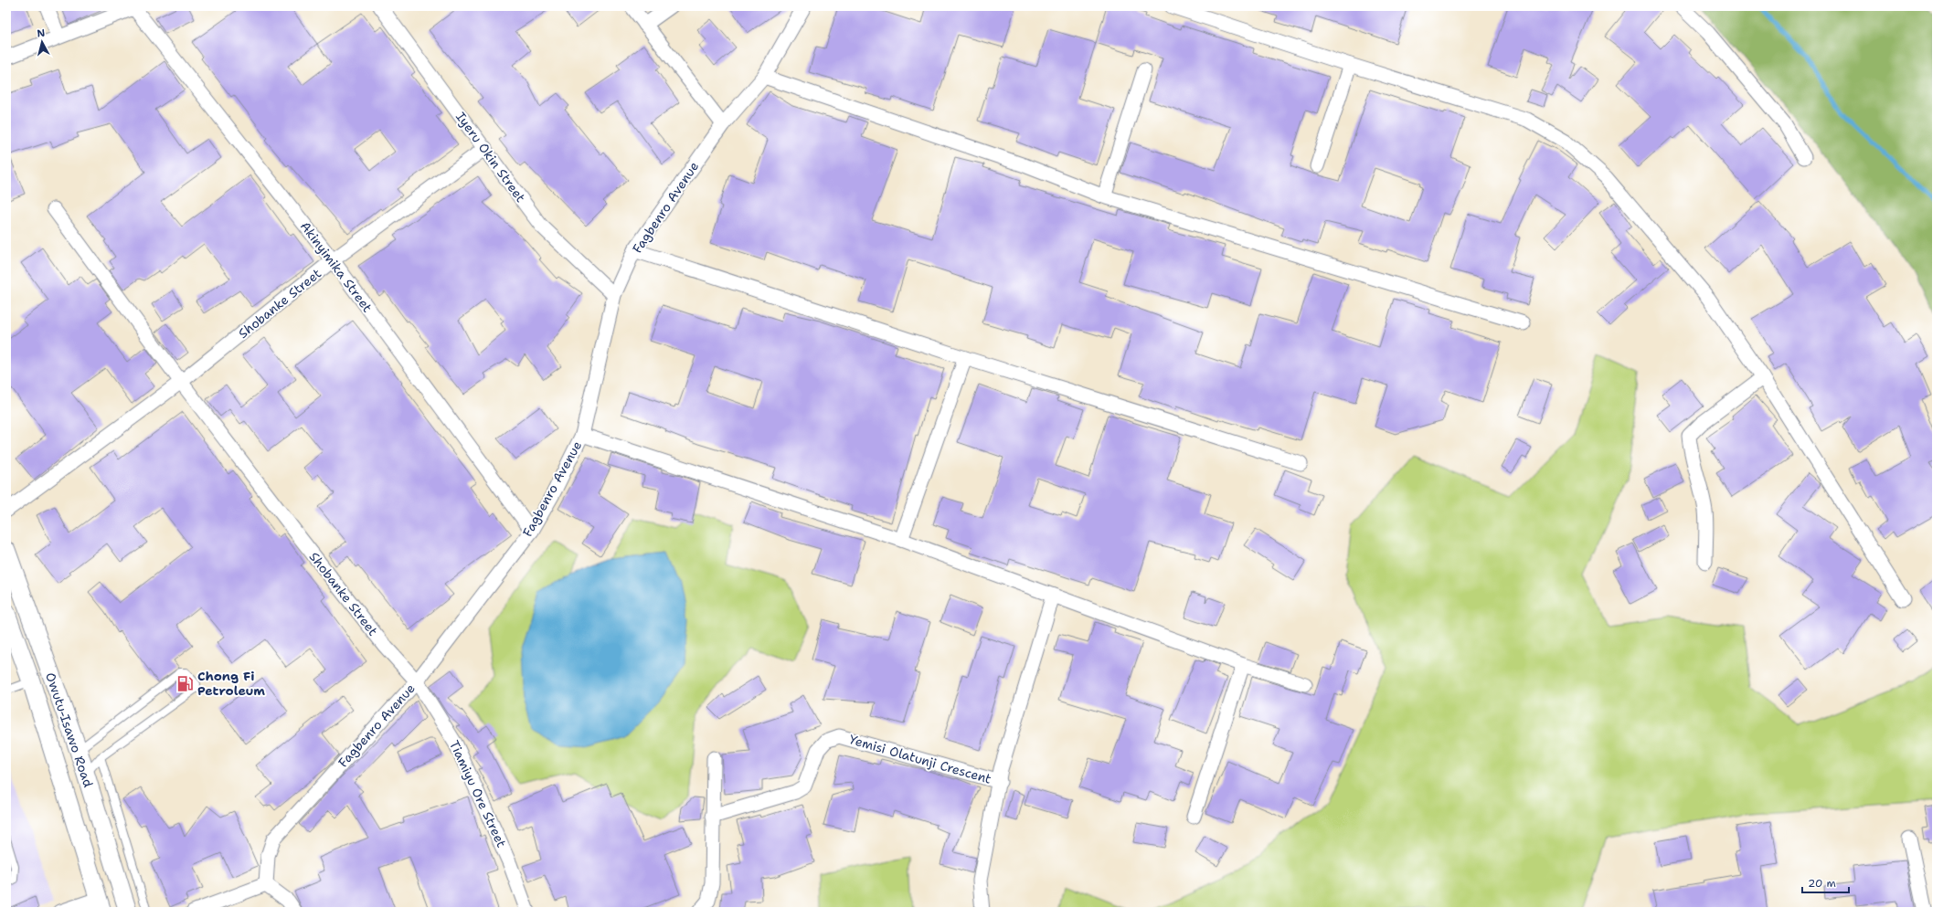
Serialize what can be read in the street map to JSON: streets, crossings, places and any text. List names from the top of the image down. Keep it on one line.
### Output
{"streets":{"street":["Iyeru Okin Street","Fagbenro Avenue","Akinyimika Street","Shobanke Street","Owutu-Isawo Road","Yemisi Olatunji Crescent","Tiamiyu Ore Street"]},"crossings":[["Iyeru Okin Street","Fagbenro Avenue"],["Iyeru Okin Street","Shobanke Street"],["Fagbenro Avenue","Akinyimika Street"],["Fagbenro Avenue","Shobanke Street"],["Fagbenro Avenue","Tiamiyu Ore Street"],["Akinyimika Street","Shobanke Street"],["Shobanke Street","Tiamiyu Ore Street"]],"places":{"fuel station":["Chong Fi Petroleum"]},"scale_bar":"20 m","north":"top"}
